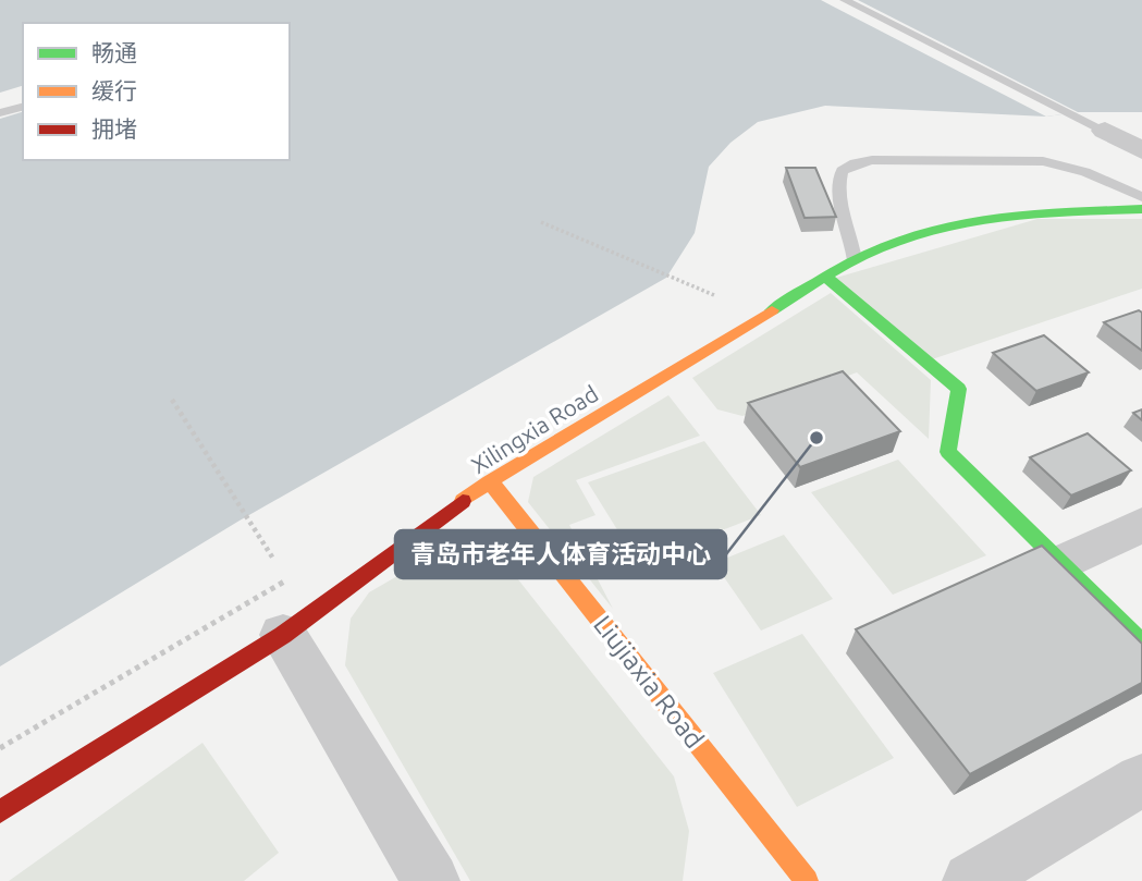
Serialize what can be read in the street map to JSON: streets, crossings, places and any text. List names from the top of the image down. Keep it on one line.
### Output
{"streets":{"street":["Xilingxia Road","Liujiaxia Road"]},"crossings":[["Xilingxia Road","Liujiaxia Road"]],"places":["青岛市老年人体育活动中心"],"legend":["畅通","缓行","拥堵"]}
